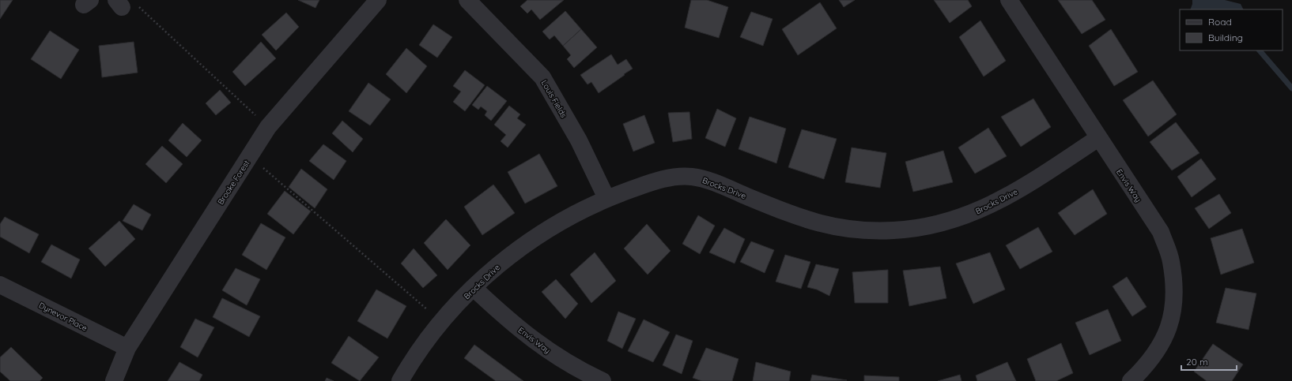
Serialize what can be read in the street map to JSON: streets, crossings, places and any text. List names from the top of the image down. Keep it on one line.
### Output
{"streets":{"street":["Louis Fields","Brooke Forest","Envis Way","Brocks Drive","Dynevor Place"]},"crossings":[["Louis Fields","Brocks Drive"],["Brooke Forest","Dynevor Place"],["Envis Way","Brocks Drive"]],"legend":["Road","Building"],"scale_bar":"20 m"}
